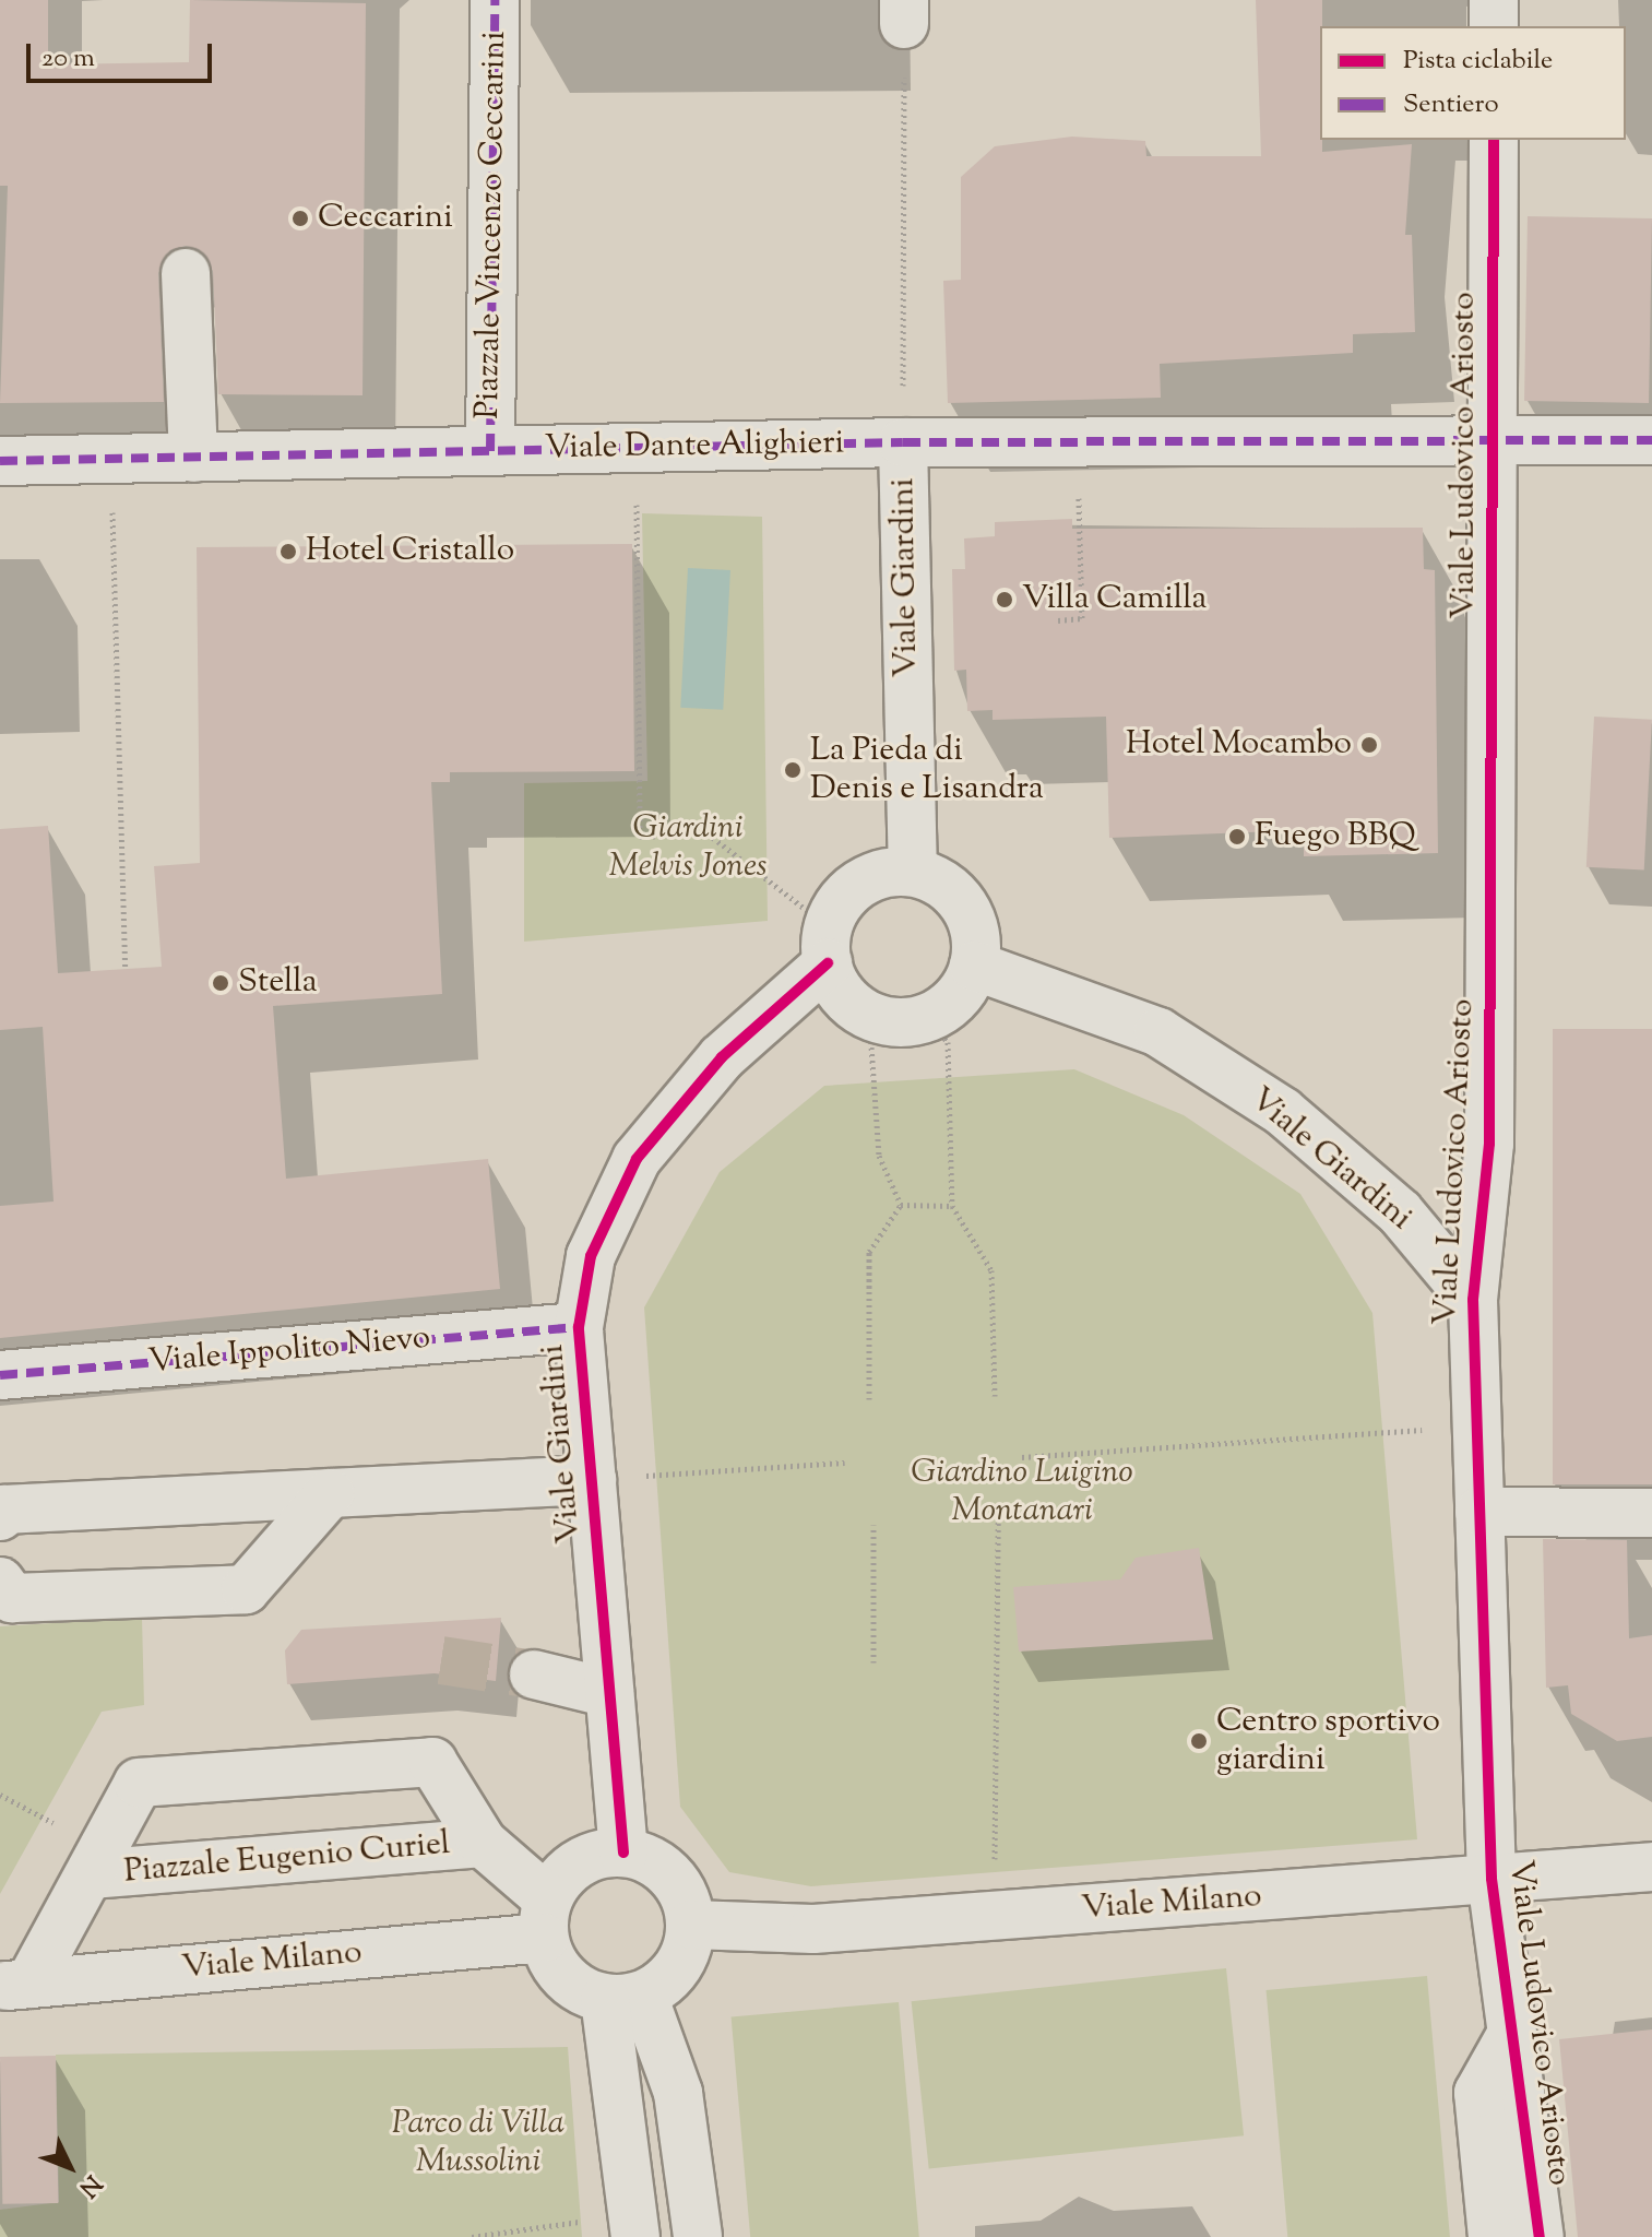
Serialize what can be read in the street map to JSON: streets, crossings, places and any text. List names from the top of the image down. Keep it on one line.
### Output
{"streets":{"street":["Piazzale Vincenzo Ceccarini","Viale Dante Alighieri","Viale Ludovico Ariosto","Viale Giardini","Viale Ippolito Nievo","Piazzale Eugenio Curiel","Viale Milano"]},"crossings":[["Piazzale Vincenzo Ceccarini","Viale Dante Alighieri"],["Viale Dante Alighieri","Viale Ludovico Ariosto"],["Viale Dante Alighieri","Viale Giardini"],["Viale Ludovico Ariosto","Viale Giardini"],["Viale Ludovico Ariosto","Viale Milano"],["Viale Giardini","Viale Ippolito Nievo"],["Viale Giardini","Piazzale Eugenio Curiel"],["Viale Giardini","Viale Milano"],["Piazzale Eugenio Curiel","Viale Milano"]],"parks":["Giardini Melvis Jones","Giardino Luigino Montanari","Parco di Villa Mussolini"],"places":["Ceccarini","Hotel Cristallo","Villa Camilla","Hotel Mocambo","La Pieda di Denis e Lisandra","Fuego BBQ","Stella","Centro sportivo giardini"],"legend":["Pista ciclabile","Sentiero"],"scale_bar":"20 m","north":"bottom right"}
